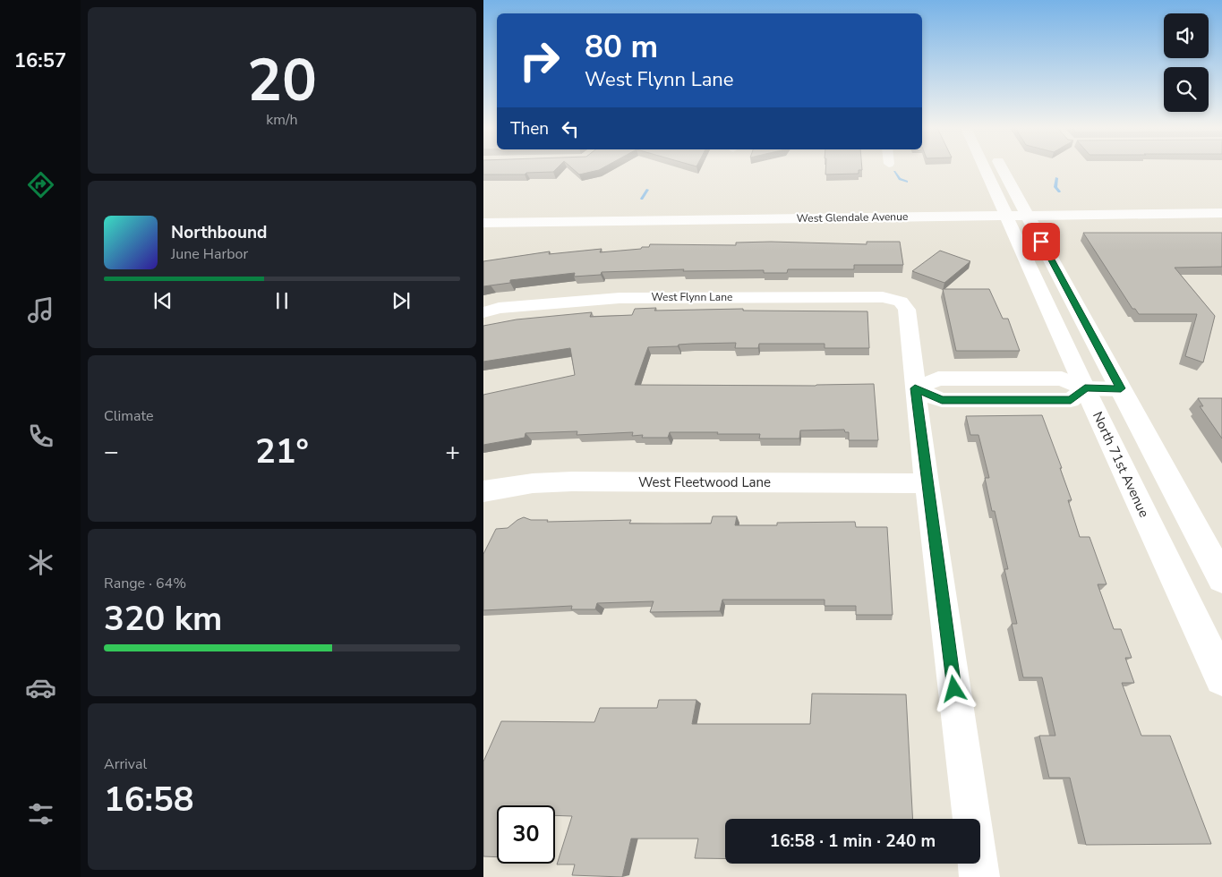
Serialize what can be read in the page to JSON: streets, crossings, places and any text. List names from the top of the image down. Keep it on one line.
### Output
{"streets":{"street":["West Glendale Avenue","West Flynn Lane","North 71st Avenue","West Fleetwood Lane"]},"crossings":[["West Glendale Avenue","North 71st Avenue"]],"page":{"tabs":"16:57","tile":[["20","km/h"],"Climate",["Range · 64%","320 km"],["Arrival","16:58"]],"turn":["80 m","West Flynn Lane"],"then":"Then","song":["Northbound","June Harbor"],"heat":["−","21°","+"],"limit":"30","trip":"16:58 · 1 min · 240 m"}}
